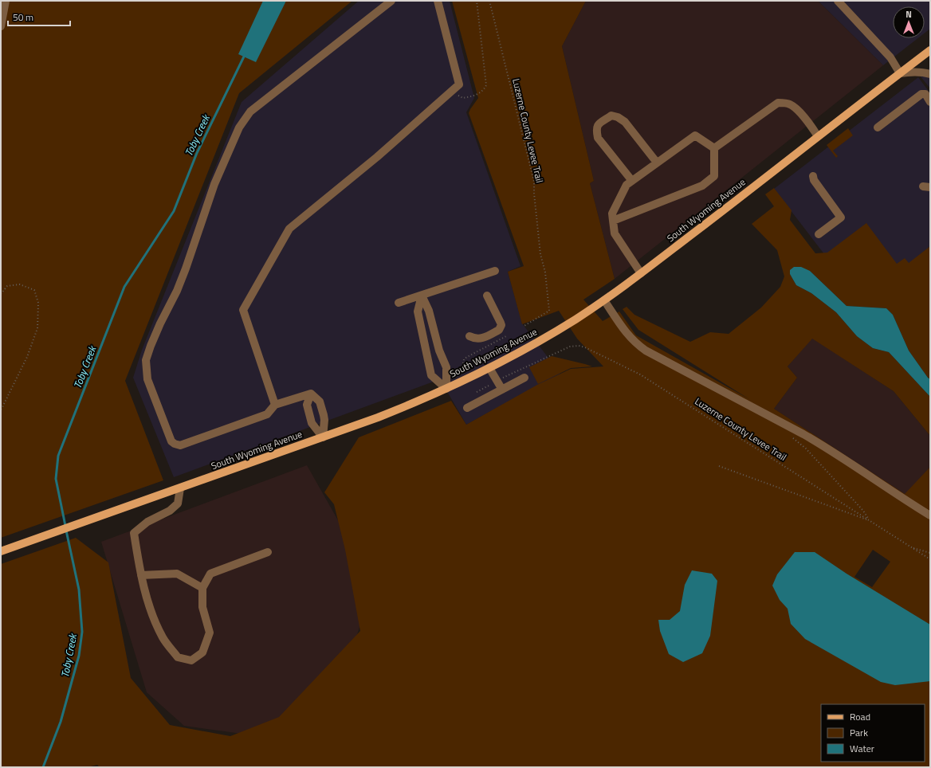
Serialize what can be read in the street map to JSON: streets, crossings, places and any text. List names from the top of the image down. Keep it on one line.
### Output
{"streets":{"main road":["South Wyoming Avenue"],"path":["Luzerne County Levee Trail"]},"water":["Toby Creek"],"legend":["Road","Park","Water"],"scale_bar":"50 m","north":"top"}
